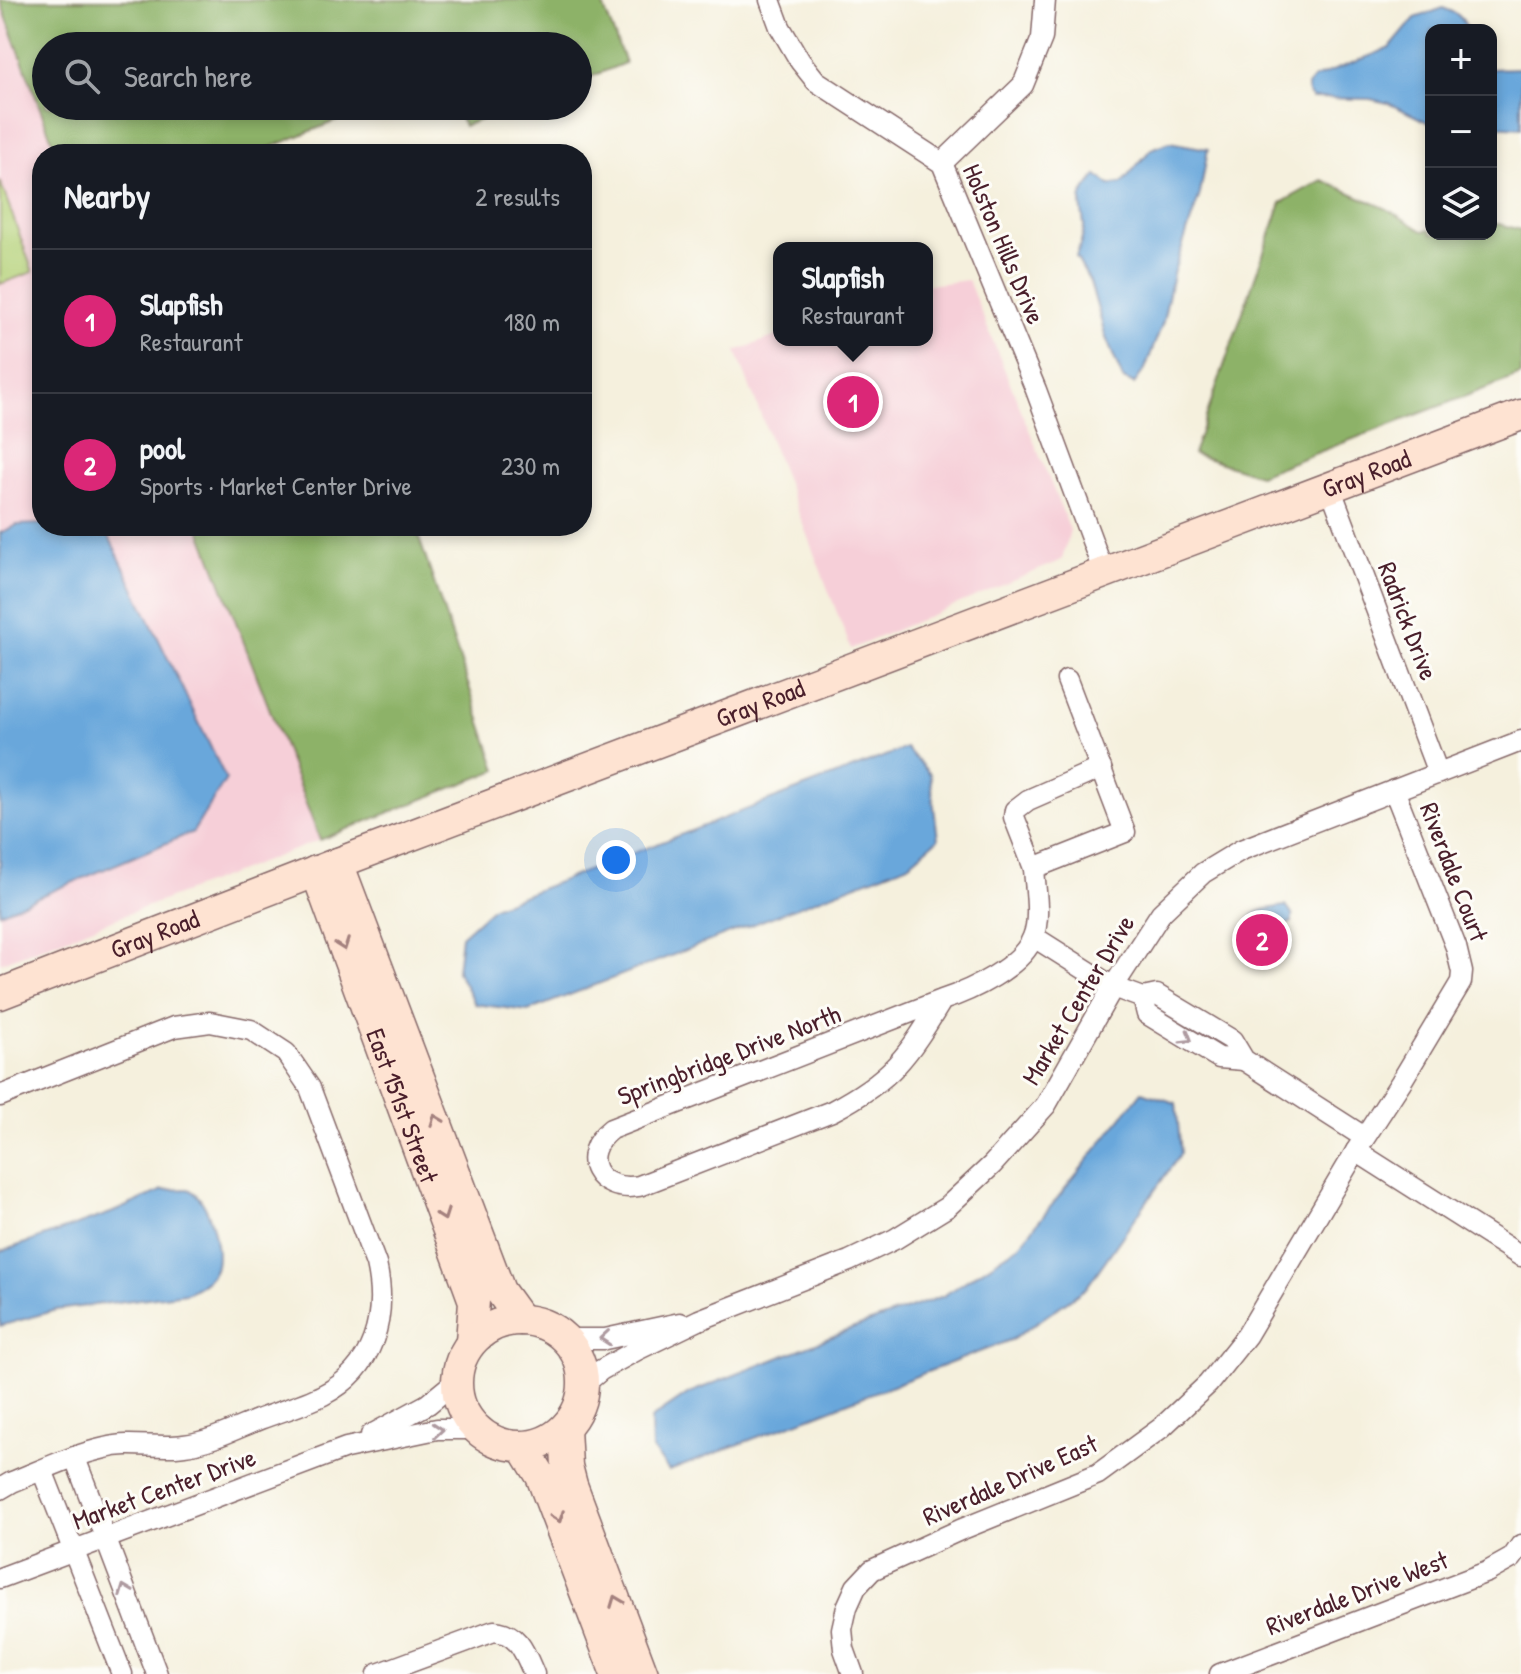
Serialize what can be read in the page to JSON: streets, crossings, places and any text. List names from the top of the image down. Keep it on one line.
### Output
{"streets":{"street":["Holston Hills Drive","Gray Road","Radrick Drive","Riverdale Court","Market Center Drive","Springbridge Drive North","East 151st Street","Riverdale Drive East","Riverdale Drive West"]},"crossings":[["Holston Hills Drive","Gray Road"],["Gray Road","Radrick Drive"],["Gray Road","East 151st Street"],["Radrick Drive","Market Center Drive"],["Riverdale Court","Market Center Drive"],["Riverdale Court","Riverdale Drive East"],["Market Center Drive","East 151st Street"]],"page":{"map_buttons":["+","−"],"search":"Search here","heading":["Nearby","2 results"],"popup":["Slapfish","Restaurant"],"list":[{"mark":"1","name":"Slapfish","note":"Restaurant","value":"180 m"},{"mark":"2","name":"pool","note":"Sports · Market Center Drive","value":"230 m"}],"pins":["1","2"]}}
